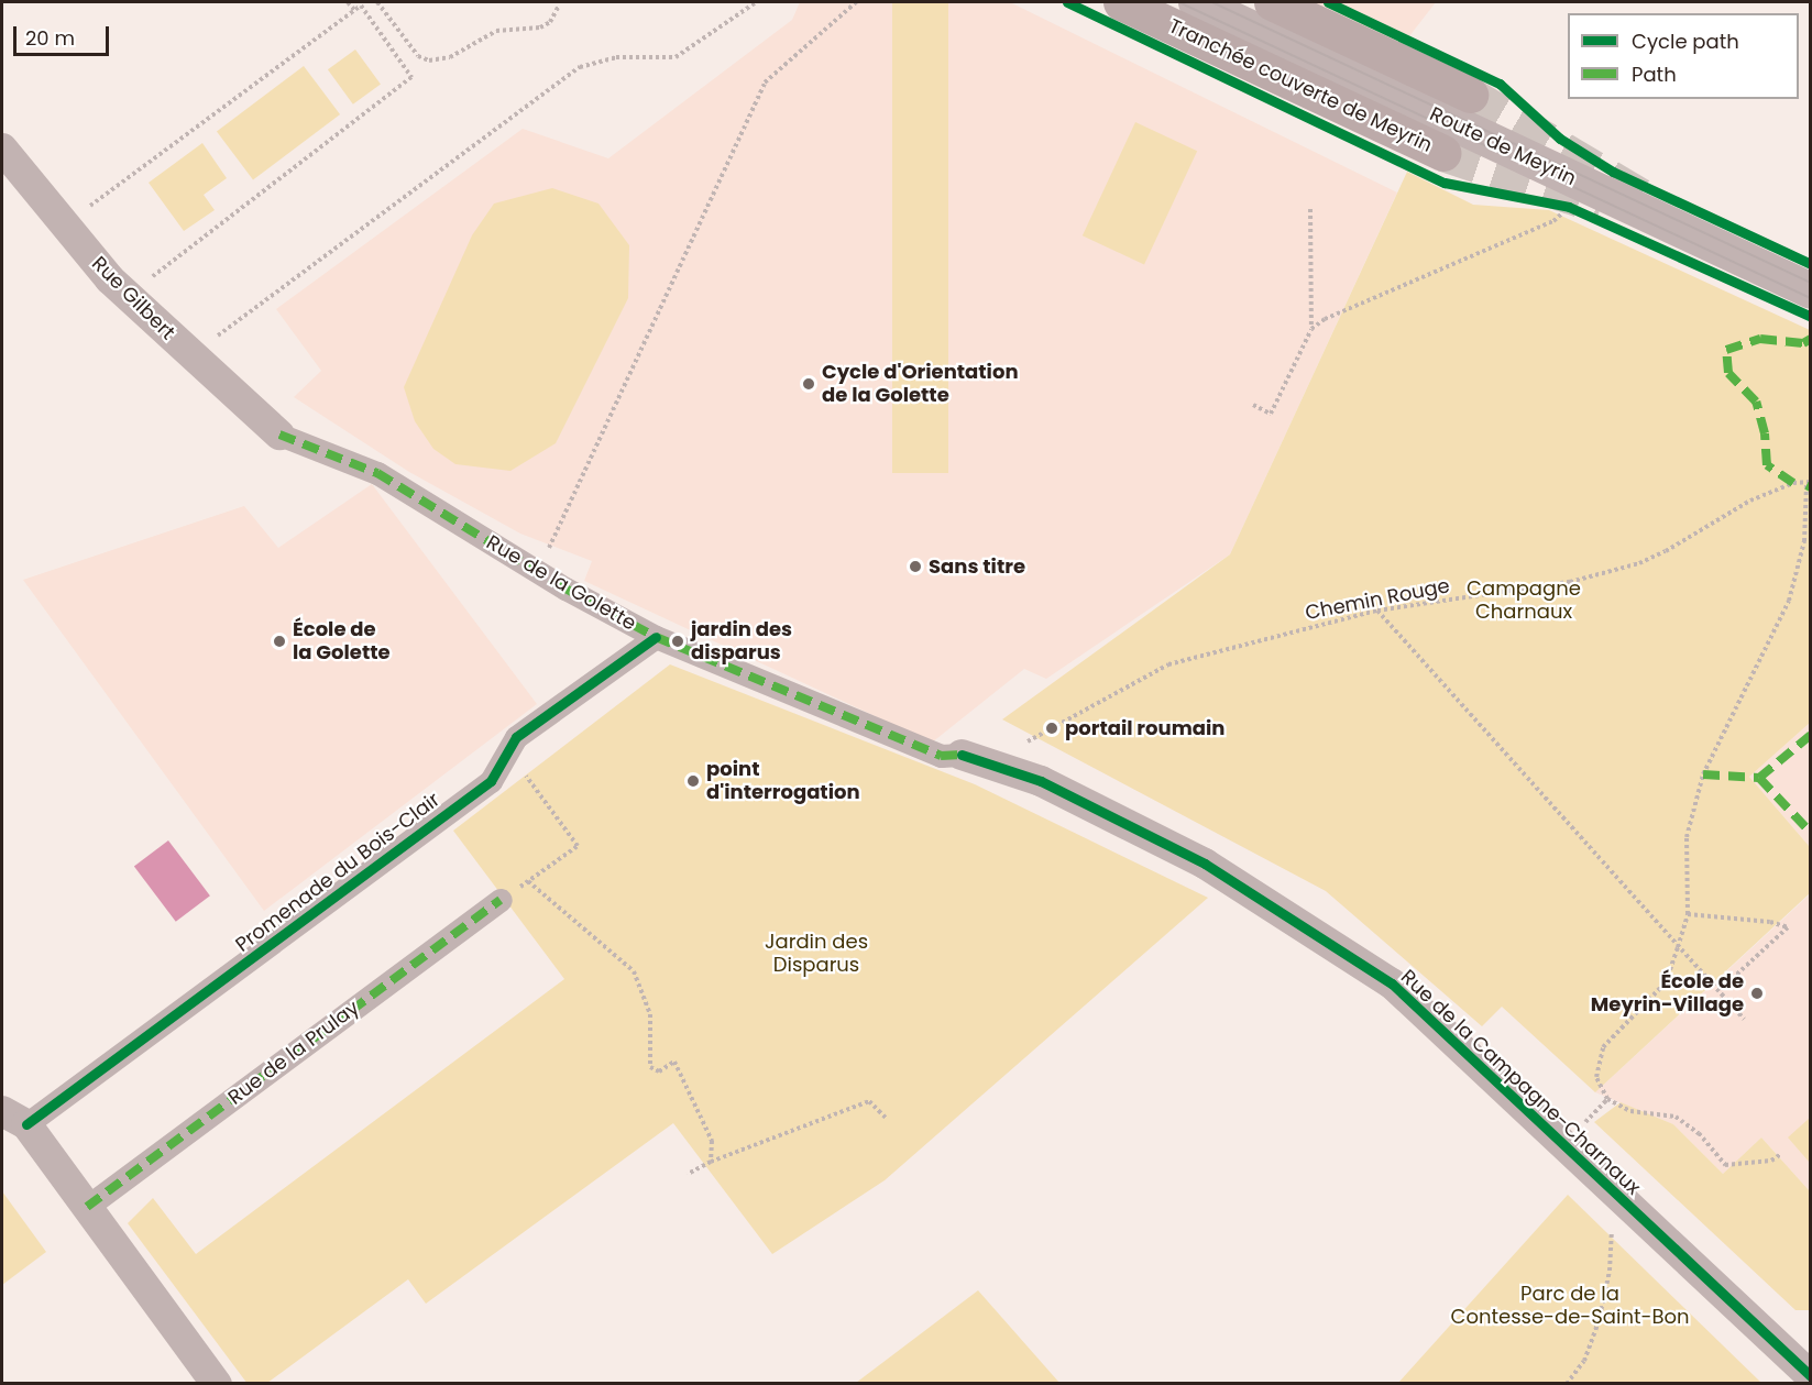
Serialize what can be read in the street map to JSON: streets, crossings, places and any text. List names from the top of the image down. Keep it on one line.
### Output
{"streets":{"main road":["Tranchée couverte de Meyrin"],"street":["Route de Meyrin","Rue Gilbert","Rue de la Golette","Promenade du Bois-Clair","Rue de la Prulay","Rue de la Campagne-Charnaux"],"path":["Chemin Rouge"]},"crossings":[["Rue Gilbert","Rue de la Golette"],["Rue de la Golette","Promenade du Bois-Clair"],["Rue de la Golette","Rue de la Campagne-Charnaux"]],"parks":["Campagne Charnaux","Jardin des Disparus","Parc de la Contesse-de-Saint-Bon"],"places":["Cycle d'Orientation de la Golette","Sans titre","École de la Golette","jardin des disparus","portail roumain","point d'interrogation","École de Meyrin-Village"],"legend":["Cycle path","Path"],"scale_bar":"20 m"}
